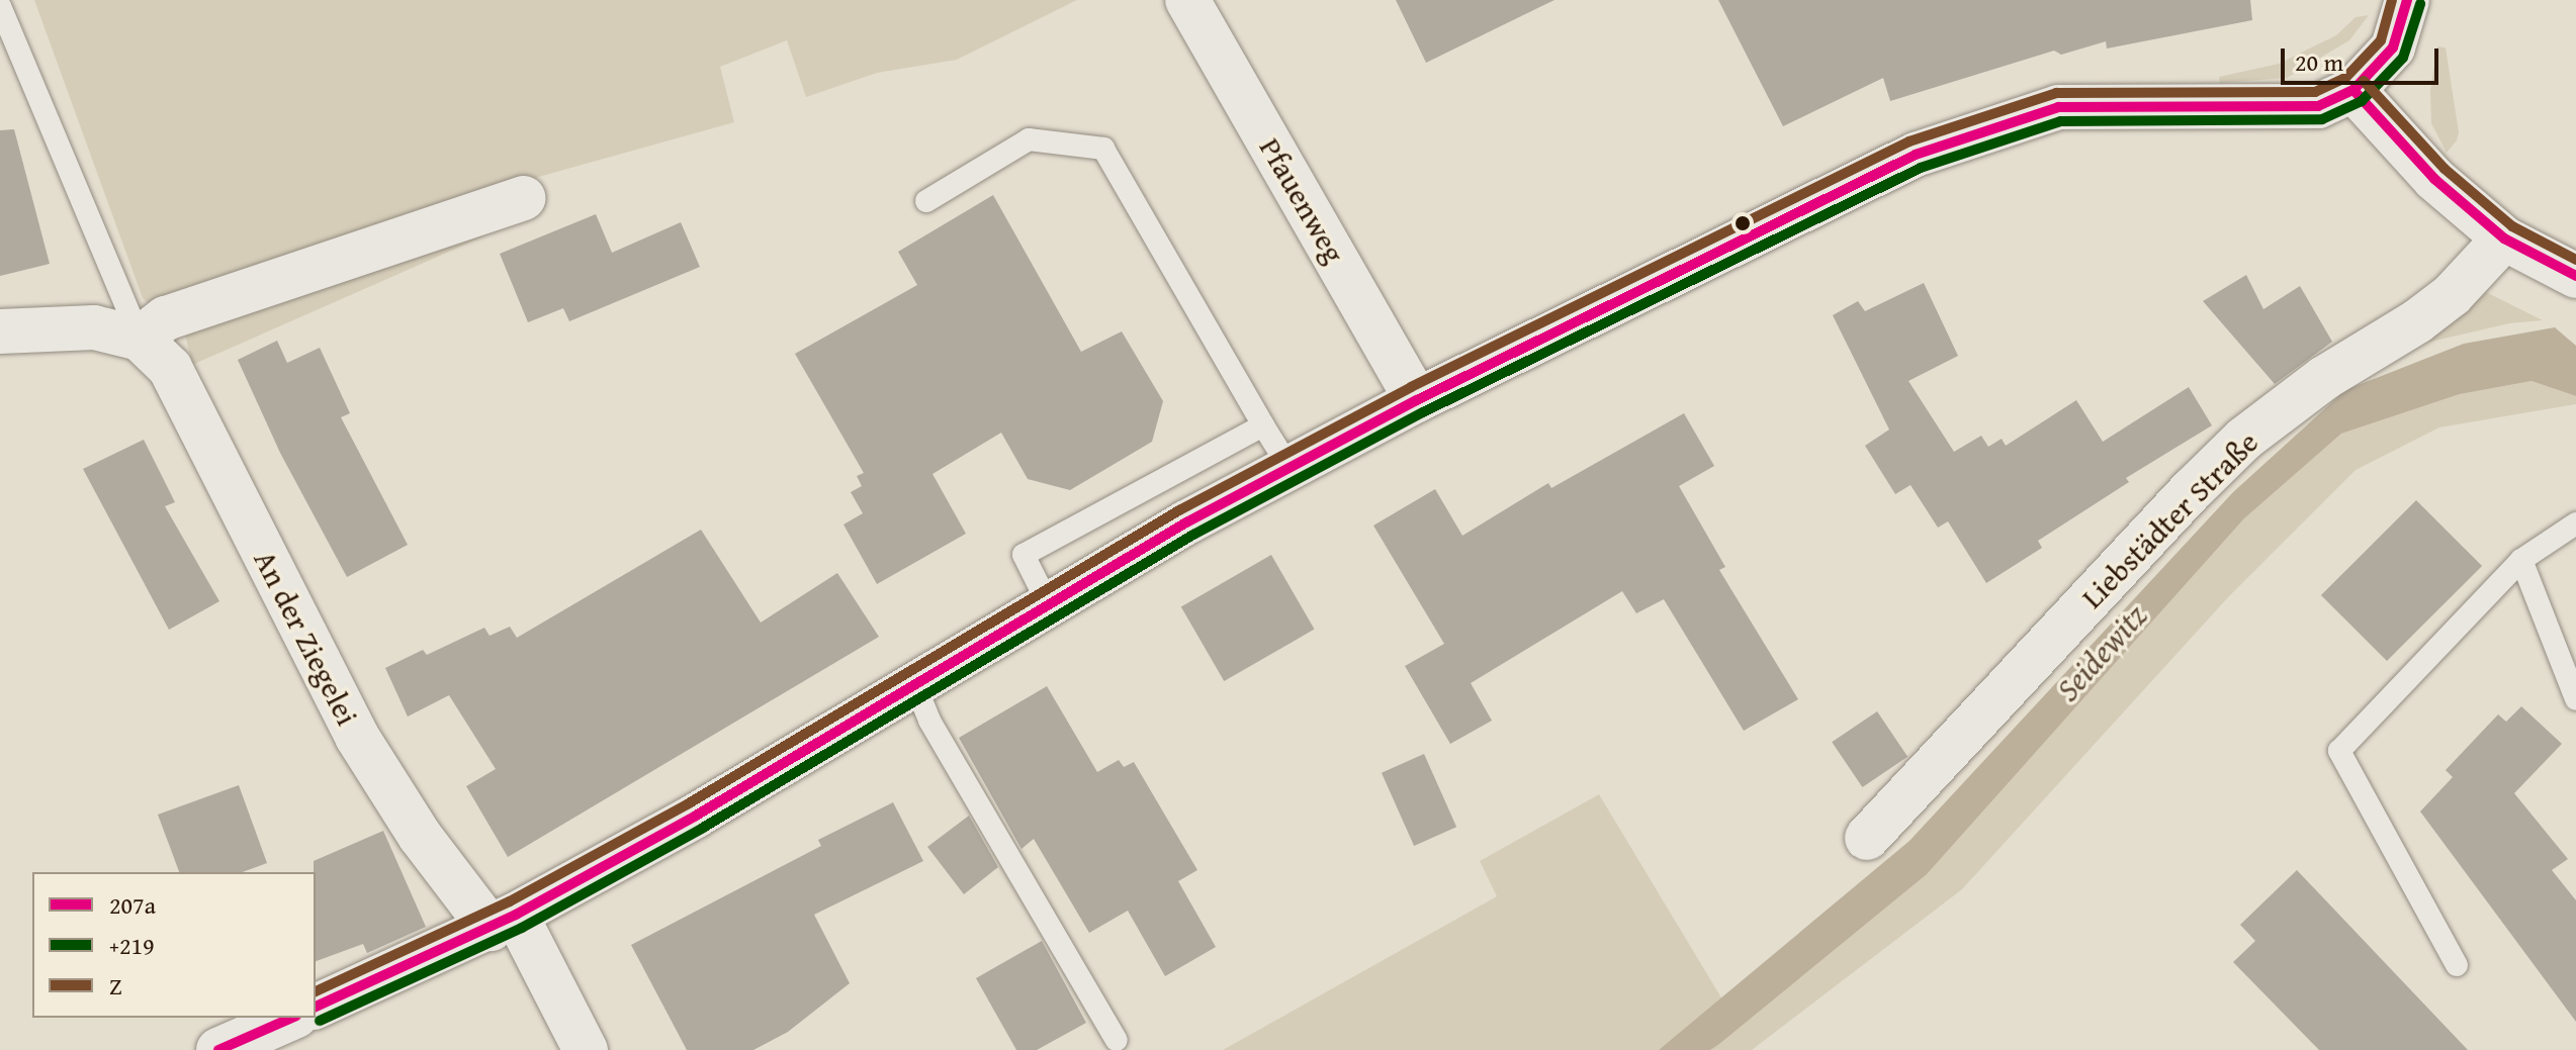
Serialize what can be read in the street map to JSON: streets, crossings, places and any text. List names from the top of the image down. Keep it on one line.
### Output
{"streets":{"main road":["Pfauenweg","Liebstädter Straße","An der Ziegelei"]},"water":["Seidewitz"],"lines":["transit line 207a","transit line Z","transit line +219"],"legend":["207a","+219","Z"],"scale_bar":"20 m"}
